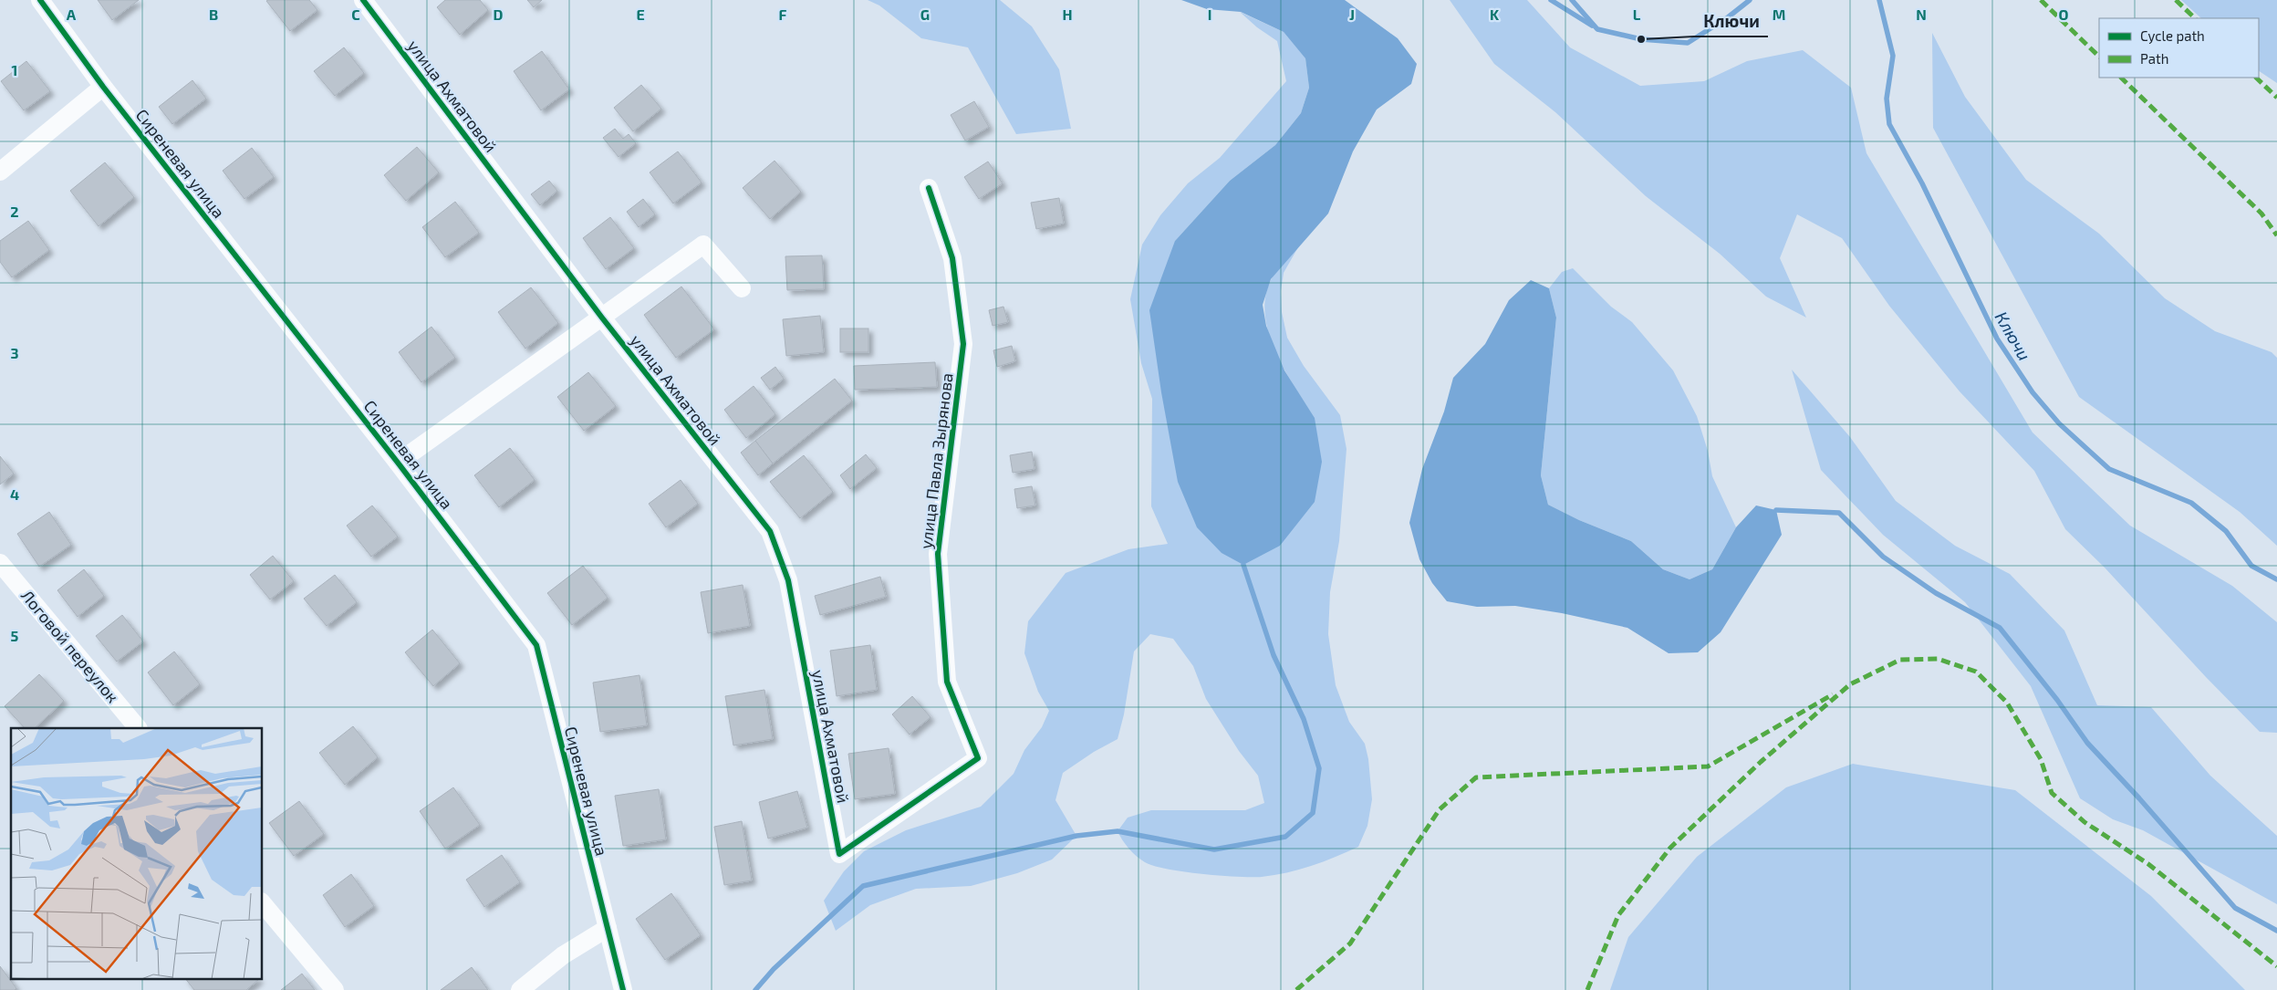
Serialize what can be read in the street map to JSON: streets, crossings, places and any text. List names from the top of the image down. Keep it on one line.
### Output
{"streets":{"street":["улица Ахматовой","Сиреневая улица","улица Павла Зырянова","Логовой переулок"]},"crossings":[["улица Ахматовой","улица Павла Зырянова"]],"water":["Ключи"],"places":["Ключи"],"legend":["Cycle path","Path"],"grid":{"columns":["A","B","C","D","E","F","G","H","I","J","K","L","M","N","O"],"rows":["1","2","3","4","5"]}}
